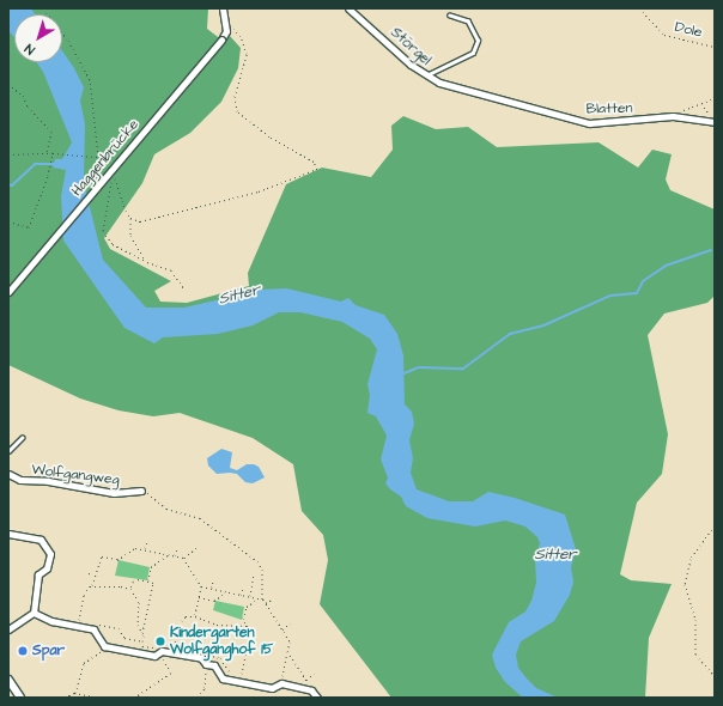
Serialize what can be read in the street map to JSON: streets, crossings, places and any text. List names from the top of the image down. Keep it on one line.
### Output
{"streets":{"street":["Störgel","Blatten","Haggenbrücke","Wolfgangweg"],"path":["Dole"]},"crossings":[["Störgel","Blatten"]],"water":["Sitter"],"places":["Kindergarten Wolfganghof 15","Spar"],"north":"bottom left"}
